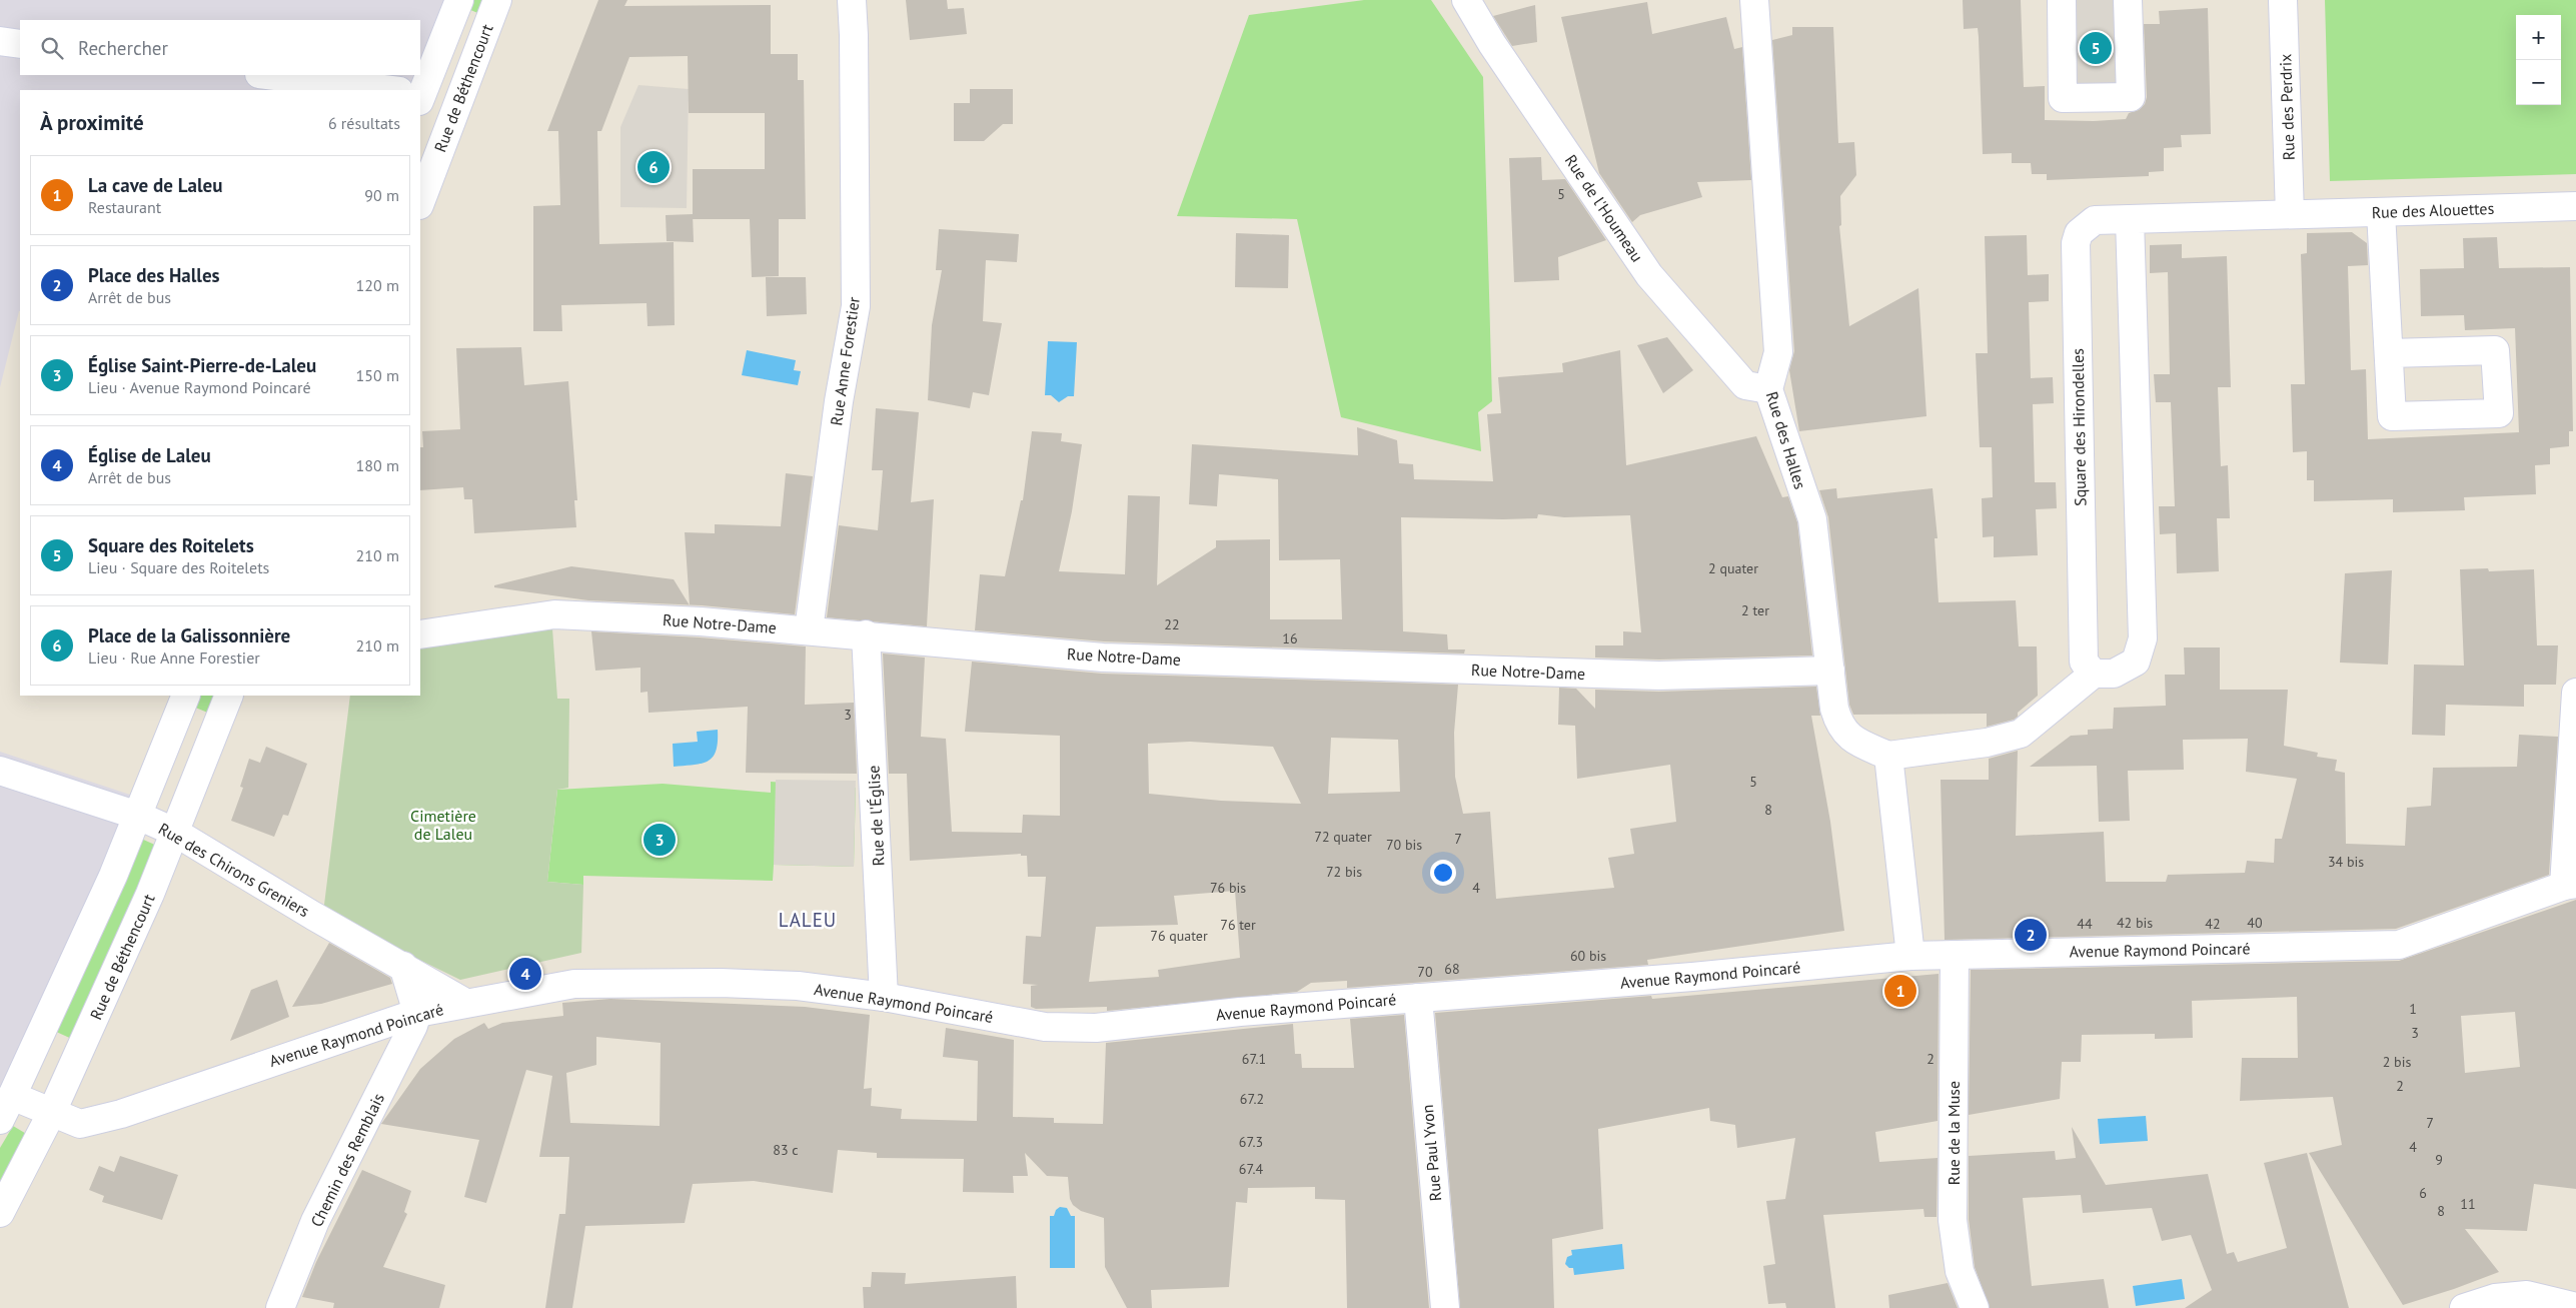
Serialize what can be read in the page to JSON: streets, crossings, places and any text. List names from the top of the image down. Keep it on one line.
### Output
{"streets":{"street":["Rue de Béthencourt","Rue des Perdrix","Rue de l'Houmeau","Rue des Alouettes","Rue Anne Forestier","Square des Hirondelles","Rue des Halles","Rue Notre-Dame","Rue de l'Église","Rue des Chirons Greniers","Avenue Raymond Poincaré","Rue de la Muse","Rue Paul Yvon","Chemin des Remblais"]},"crossings":[["Rue de Béthencourt","Rue des Chirons Greniers"],["Rue de Béthencourt","Avenue Raymond Poincaré"],["Rue des Perdrix","Rue des Alouettes"],["Rue des Perdrix","Square des Hirondelles"],["Rue de l'Houmeau","Rue des Halles"],["Rue des Alouettes","Square des Hirondelles"],["Rue Anne Forestier","Rue Notre-Dame"],["Rue des Halles","Rue Notre-Dame"],["Rue Notre-Dame","Rue de l'Église"],["Rue de l'Église","Avenue Raymond Poincaré"],["Rue des Chirons Greniers","Avenue Raymond Poincaré"],["Avenue Raymond Poincaré","Rue de la Muse"],["Avenue Raymond Poincaré","Rue Paul Yvon"],["Avenue Raymond Poincaré","Chemin des Remblais"]],"districts":["LALEU"],"parks":["Cimetière de Laleu"],"house_numbers":["5","2 quater","2 ter","22","16","3","5","8","72 quater","7","70 bis","34 bis","72 bis","76 bis","4","42 bis","40","44","42","76 ter","76 quater","60 bis","68","70","1","3","67.1","2","2 bis","2","67.2","7","67.3","4","83 c","9","67.4","6","11","8"],"page":{"map_buttons":["+","−"],"search":"Rechercher","pins":["5","6","3","2","4","1"],"heading":["À proximité","6 résultats"],"list":[{"mark":"1","name":"La cave de Laleu","note":"Restaurant","value":"90 m"},{"mark":"2","name":"Place des Halles","note":"Arrêt de bus","value":"120 m"},{"mark":"3","name":"Église Saint-Pierre-de-Laleu","note":"Lieu · Avenue Raymond Poincaré","value":"150 m"},{"mark":"4","name":"Église de Laleu","note":"Arrêt de bus","value":"180 m"},{"mark":"5","name":"Square des Roitelets","note":"Lieu · Square des Roitelets","value":"210 m"},{"mark":"6","name":"Place de la Galissonnière","note":"Lieu · Rue Anne Forestier","value":"210 m"}]}}
